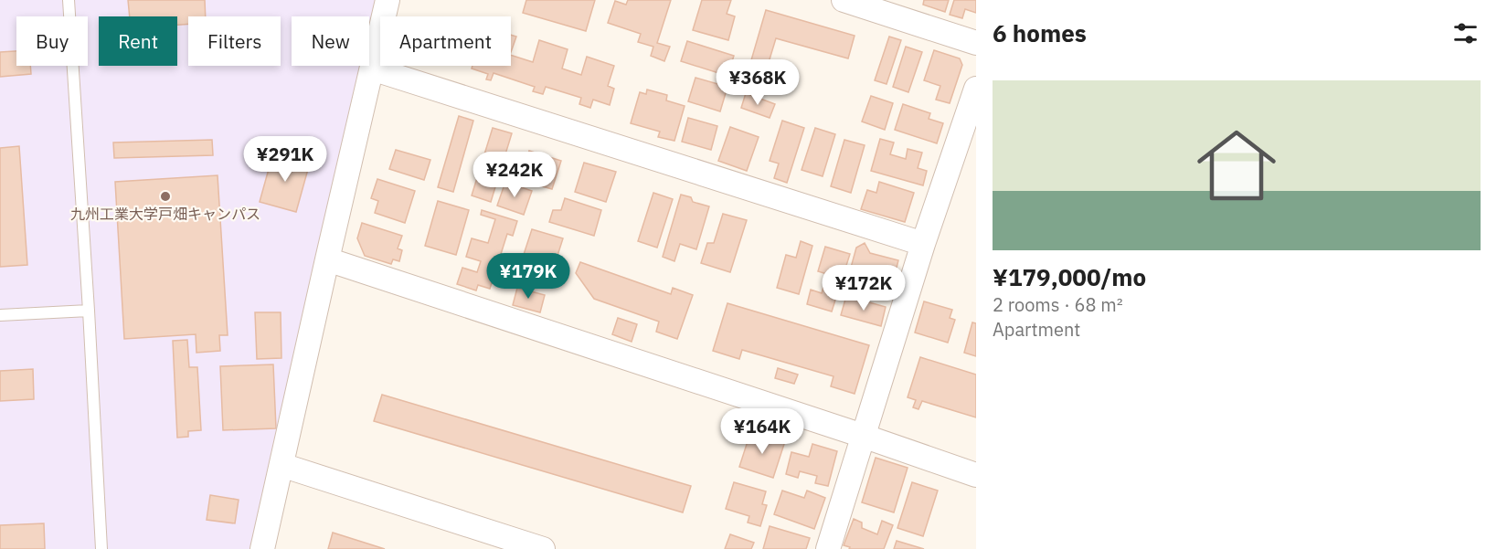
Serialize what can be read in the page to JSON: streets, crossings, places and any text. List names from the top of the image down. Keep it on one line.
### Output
{"places":["九州工業大学戸畑キャンパス"],"page":{"heading":"6 homes","chip":["Buy","Rent","Filters","New","Apartment"],"price":["¥368K","¥291K","¥242K","¥179K","¥172K","¥164K"],"list":[{"name":"¥179,000/mo","note":"2 rooms · 68 m² · Apartment"}]}}
